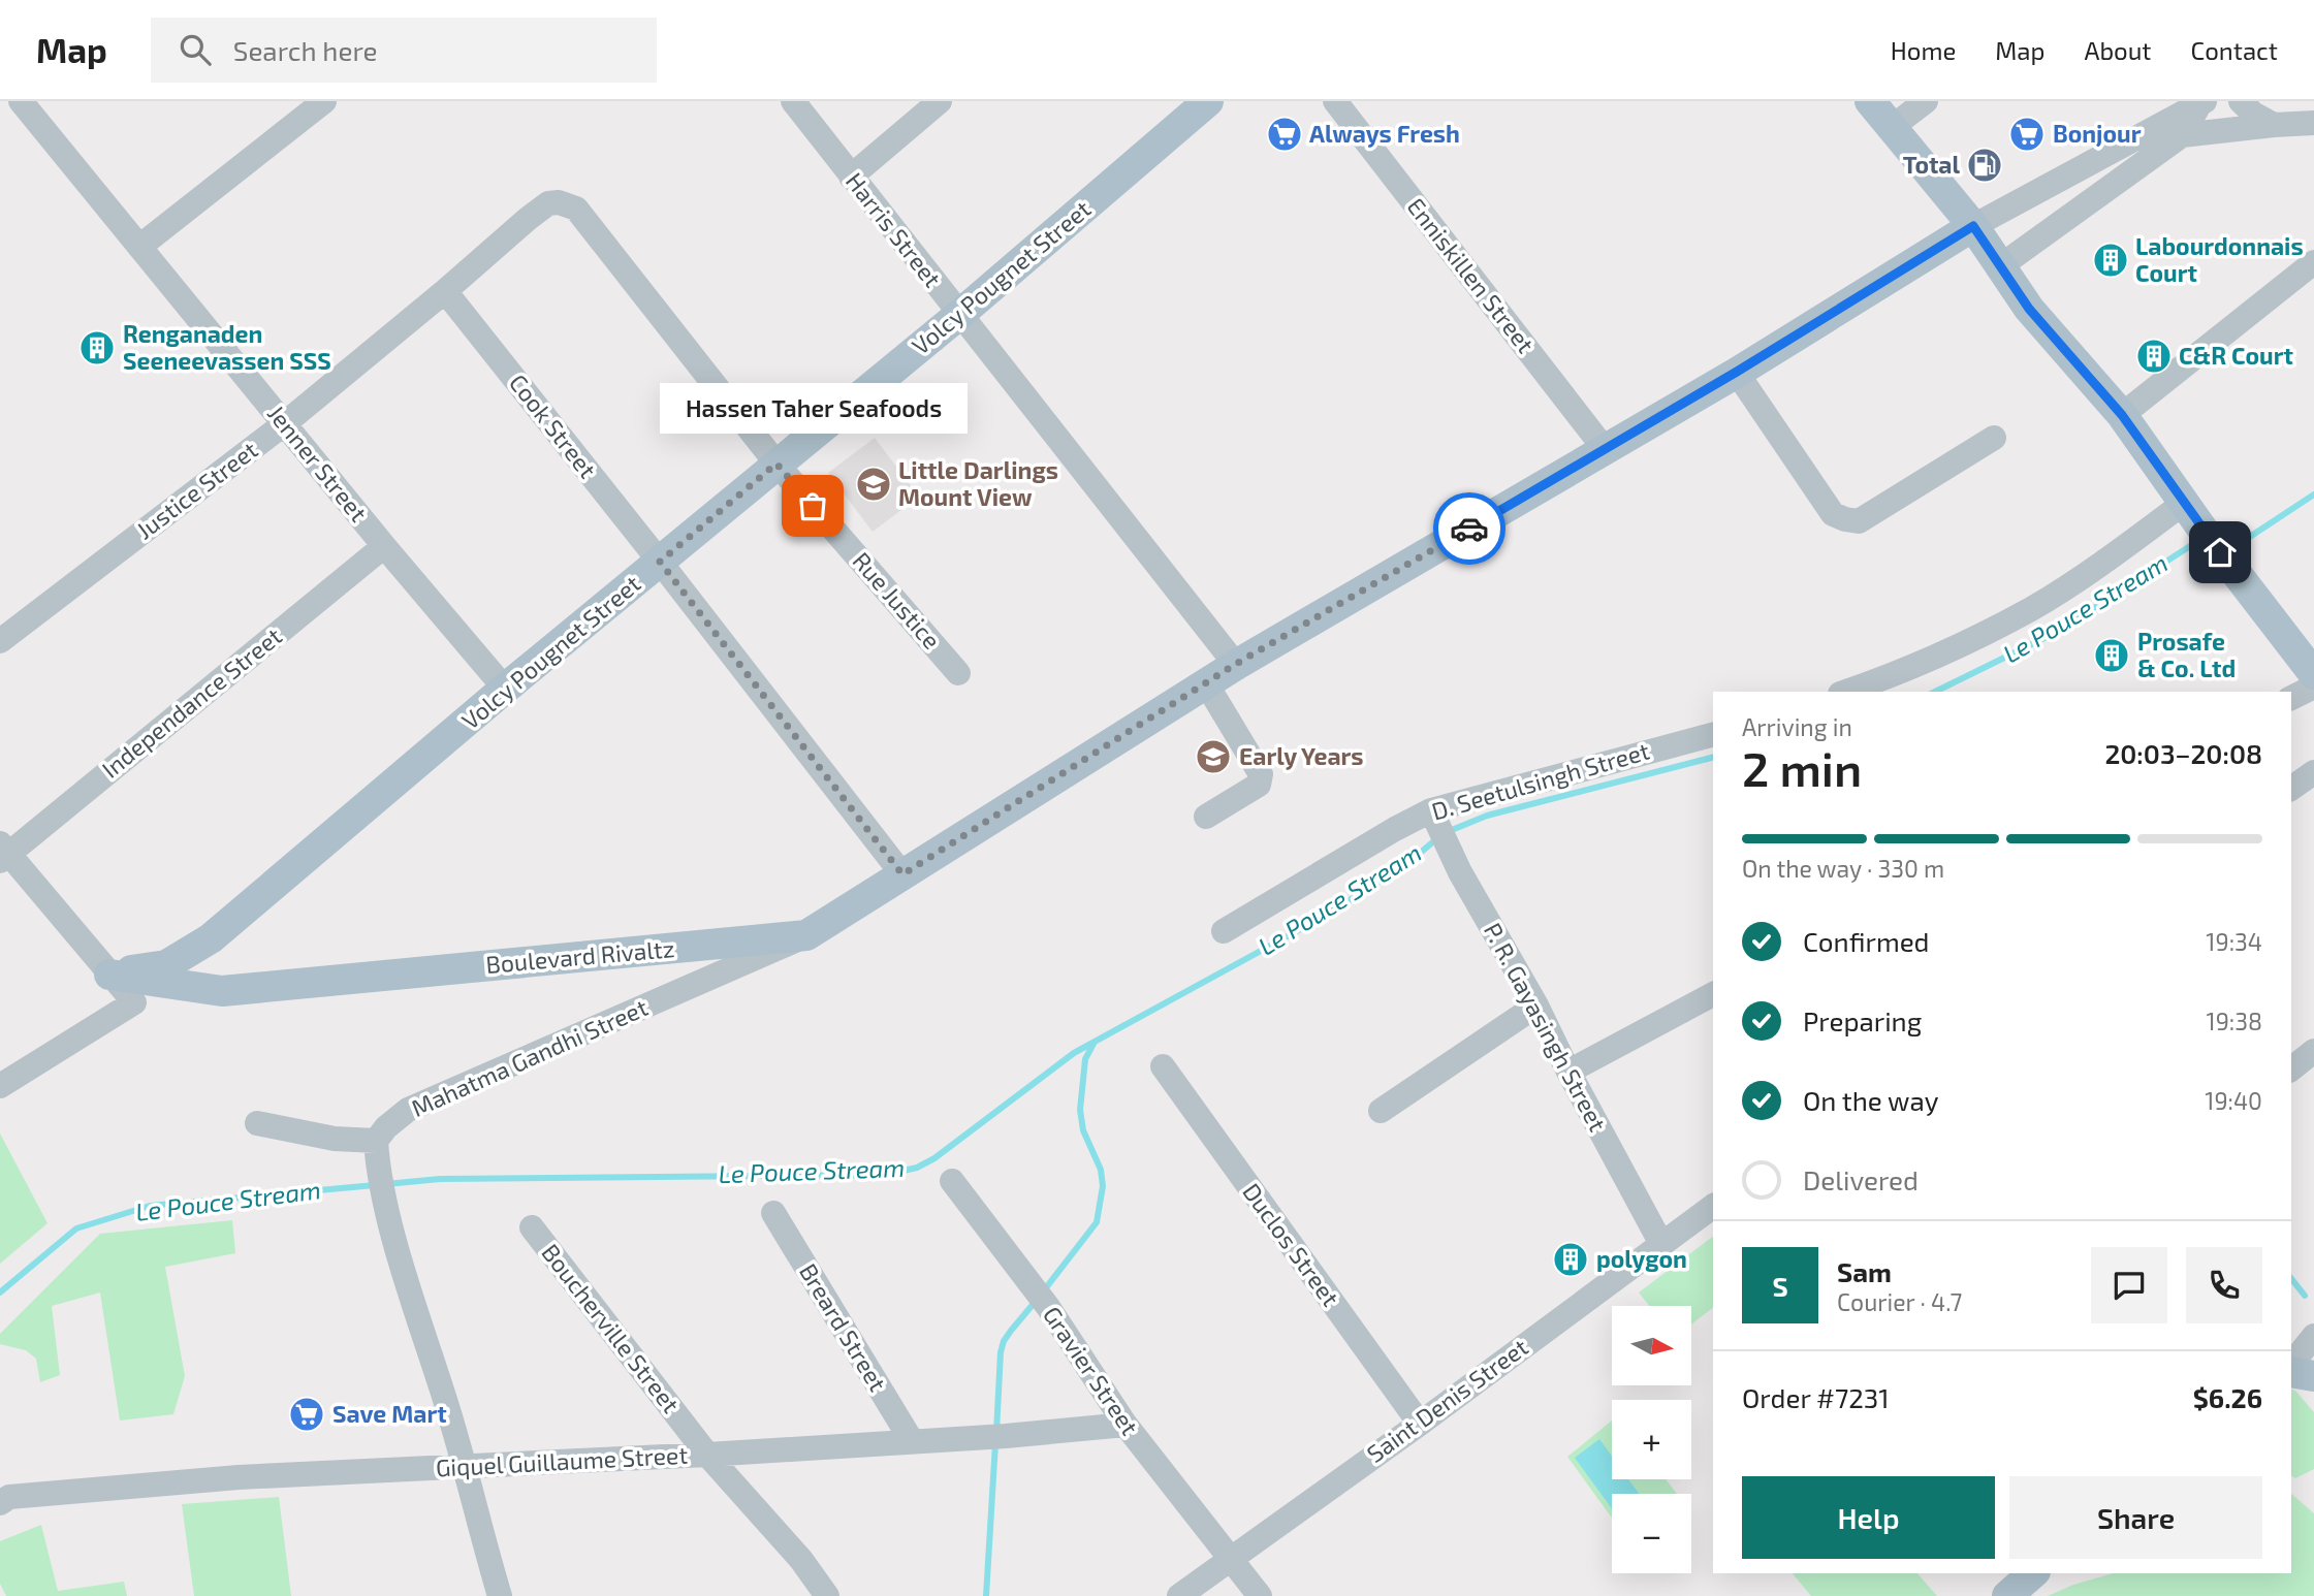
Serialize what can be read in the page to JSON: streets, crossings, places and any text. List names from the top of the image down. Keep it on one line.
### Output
{"streets":{"main road":["Volcy Pougnet Street","Boulevard Rivaltz"],"street":["Harris Street","Enniskillen Street","Cook Street","Jenner Street","Justice Street","Rue Justice","Independance Street","D. Seetulsingh Street","P. R. Gayasingh Street","Mahatma Gandhi Street","Duclos Street","Breard Street","Boucherville Street","Gravier Street","Saint Denis Street","Giquel Guillaume Street"]},"crossings":[["Harris Street","Volcy Pougnet Street"],["Volcy Pougnet Street","Cook Street"],["Volcy Pougnet Street","Jenner Street"],["Volcy Pougnet Street","Justice Street"],["Volcy Pougnet Street","Rue Justice"],["Volcy Pougnet Street","Boulevard Rivaltz"],["Cook Street","Justice Street"],["Jenner Street","Justice Street"],["Jenner Street","Independance Street"],["Justice Street","Rue Justice"],["D. Seetulsingh Street","P. R. Gayasingh Street"],["Boulevard Rivaltz","Mahatma Gandhi Street"],["P. R. Gayasingh Street","Saint Denis Street"],["Duclos Street","Saint Denis Street"],["Breard Street","Giquel Guillaume Street"],["Boucherville Street","Giquel Guillaume Street"],["Gravier Street","Saint Denis Street"],["Gravier Street","Giquel Guillaume Street"]],"water":["Le Pouce Stream"],"places":{"supermarket":["Always Fresh","Bonjour","Save Mart"],"fuel station":["Total"],"building":["Labourdonnais Court","Renganaden Seeneevassen SSS","C&R Court","Prosafe & Co. Ltd","polygon"],"school or university":["Little Darlings Mount View","Early Years"],"other":["Hassen Taher Seafoods"]},"north":"right","page":{"header":"Map","search":"Search here","nav":["Home","Map","About","Contact"],"bubble":"Hassen Taher Seafoods","heading":["2 min","Arriving in","20:03–20:08"],"panel":["Sam","Courier · 4.7","Order #7231","$6.26"],"bar":"On the way · 330 m","list":[["Confirmed","19:34"],["Preparing","19:38"],["On the way","19:40"],"Delivered"],"round":"S","map_buttons":["+","−"],"buttons":["Help","Share"]}}
